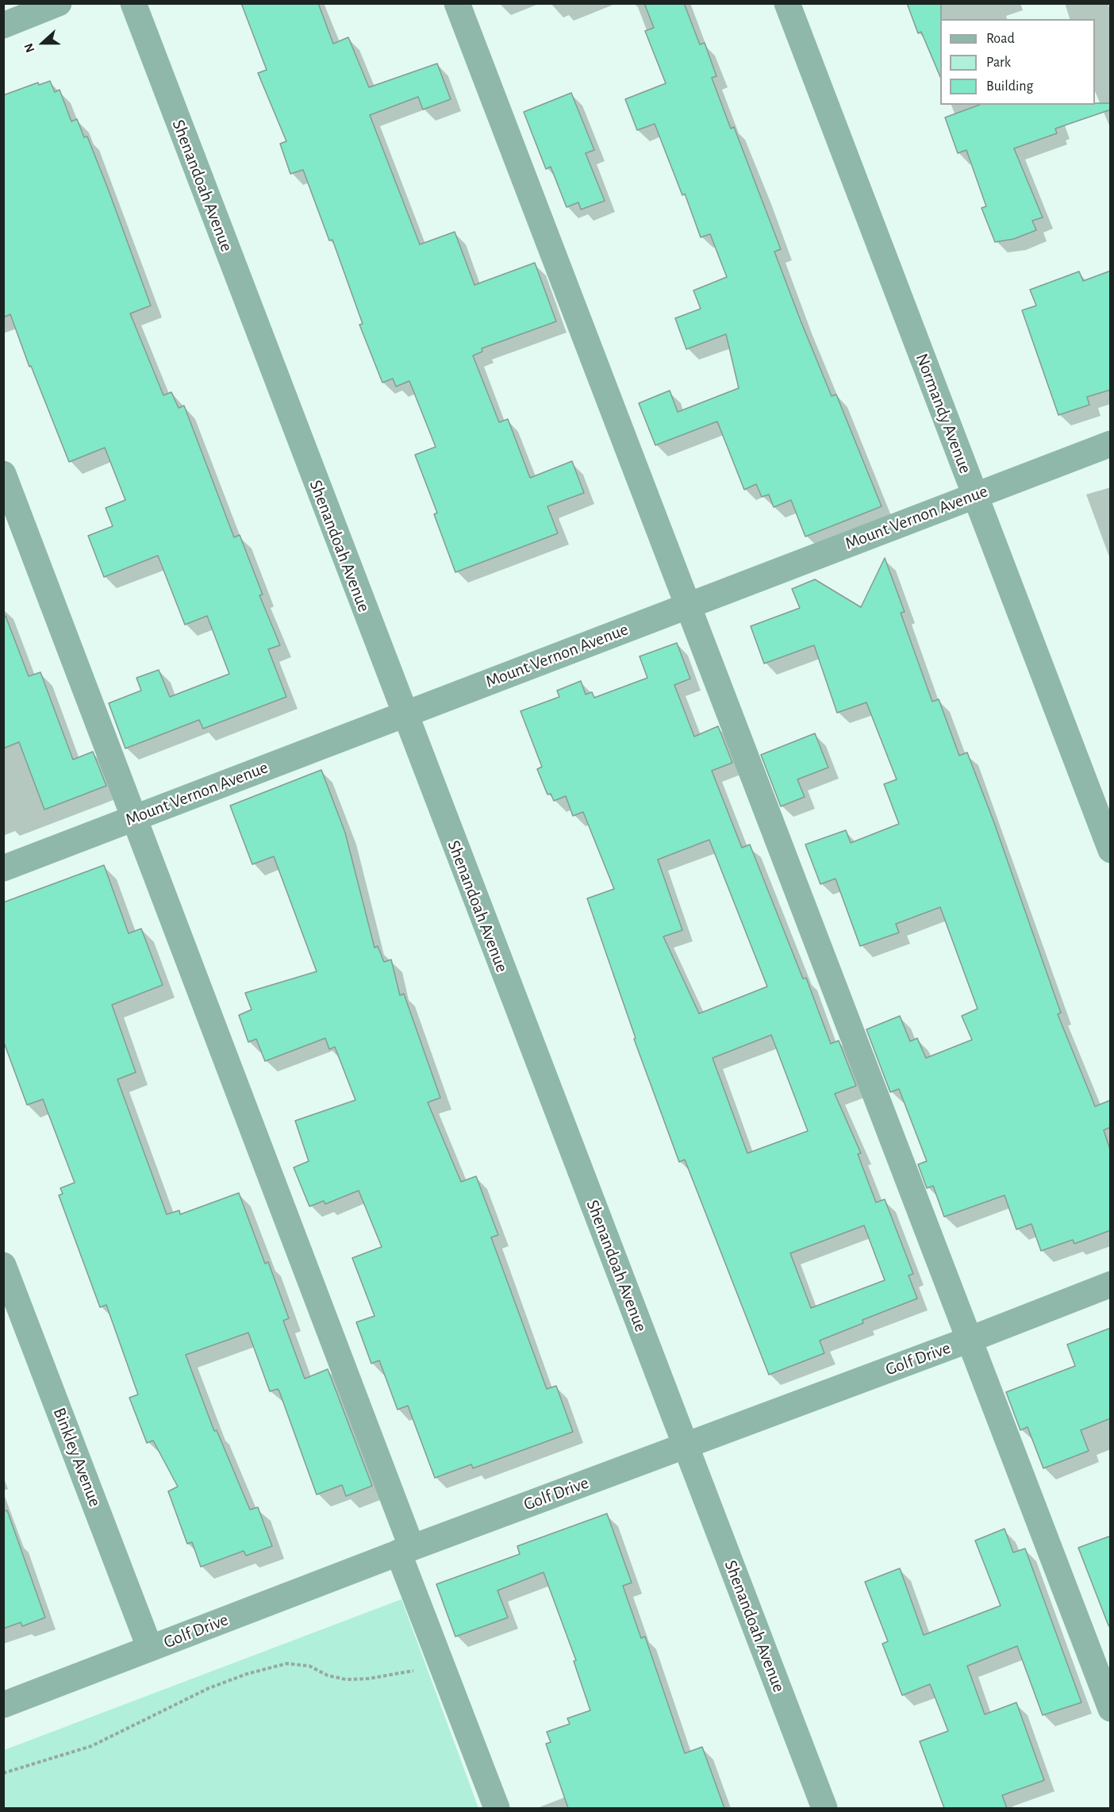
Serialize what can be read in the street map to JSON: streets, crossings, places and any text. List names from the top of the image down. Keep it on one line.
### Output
{"streets":{"street":["Shenandoah Avenue","Normandy Avenue","Mount Vernon Avenue","Golf Drive","Binkley Avenue"]},"crossings":[["Shenandoah Avenue","Mount Vernon Avenue"],["Shenandoah Avenue","Golf Drive"],["Normandy Avenue","Mount Vernon Avenue"],["Golf Drive","Binkley Avenue"]],"legend":["Road","Park","Building"],"north":"left"}
